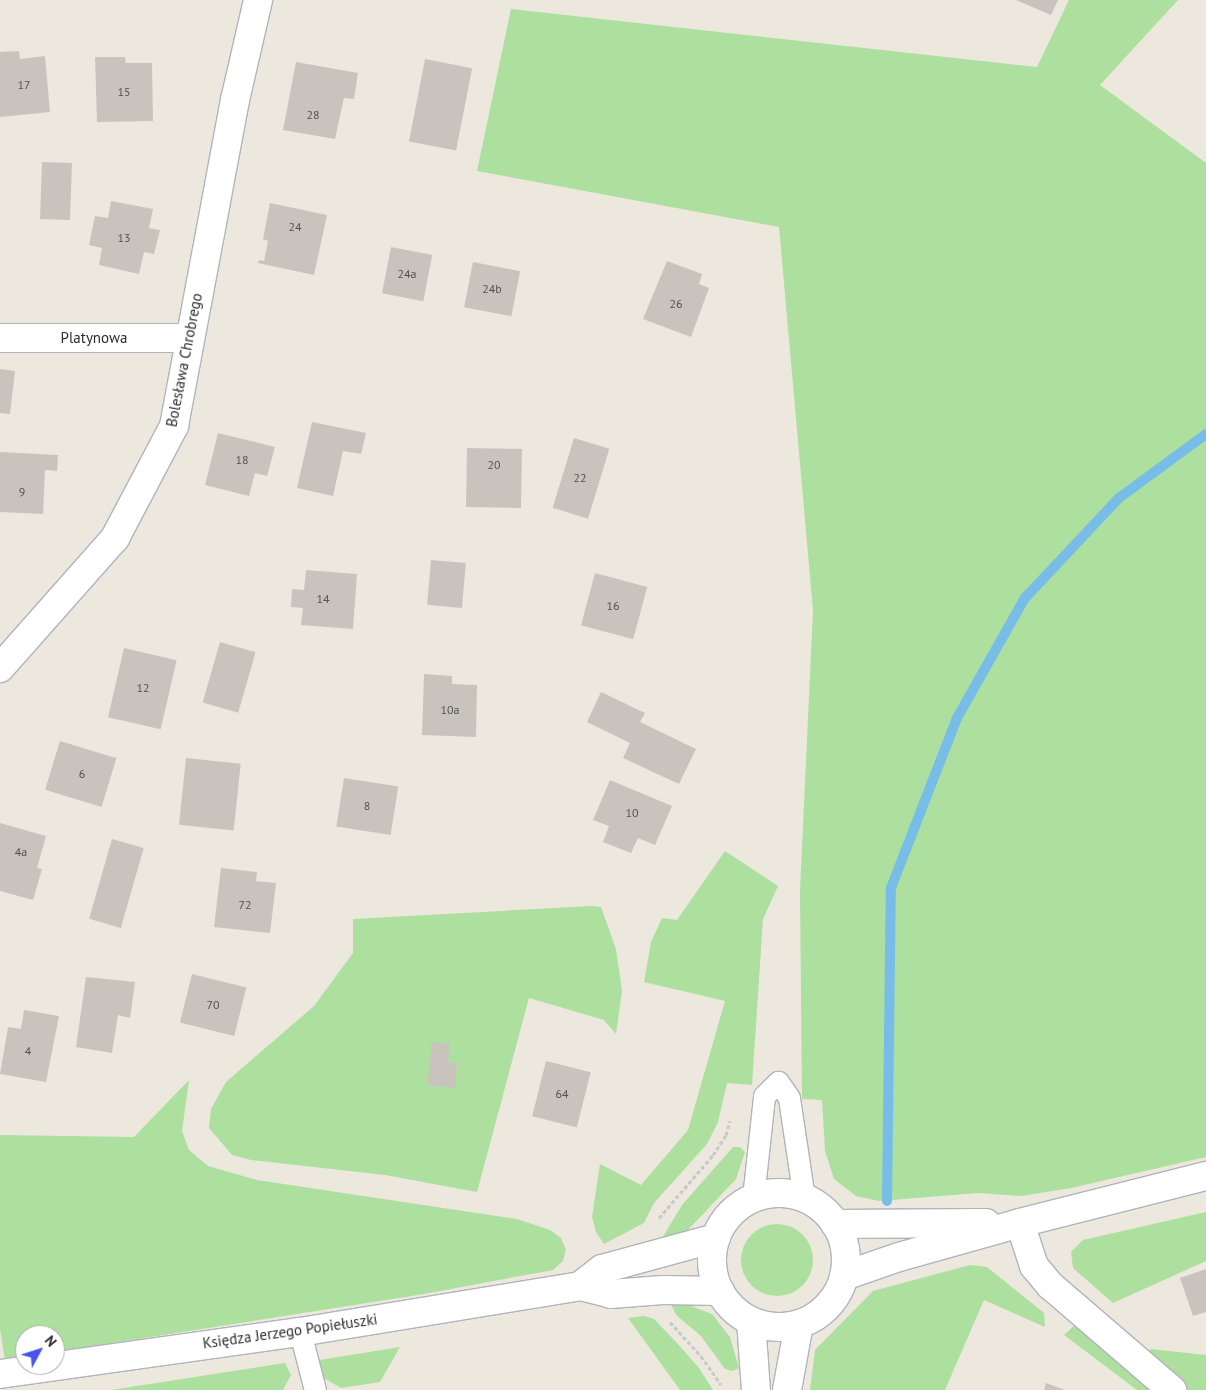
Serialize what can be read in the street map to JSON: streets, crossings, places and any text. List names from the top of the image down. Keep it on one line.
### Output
{"streets":{"street":["Platynowa","Bolesława Chrobrego","Księdza Jerzego Popiełuszki"]},"crossings":[["Platynowa","Bolesława Chrobrego"]],"house_numbers":["17","15","28","24","13","24a","24b","26","18","20","22","9","14","16","12","10a","6","8","10","4a","72","70","4","64"],"north":"top right"}
